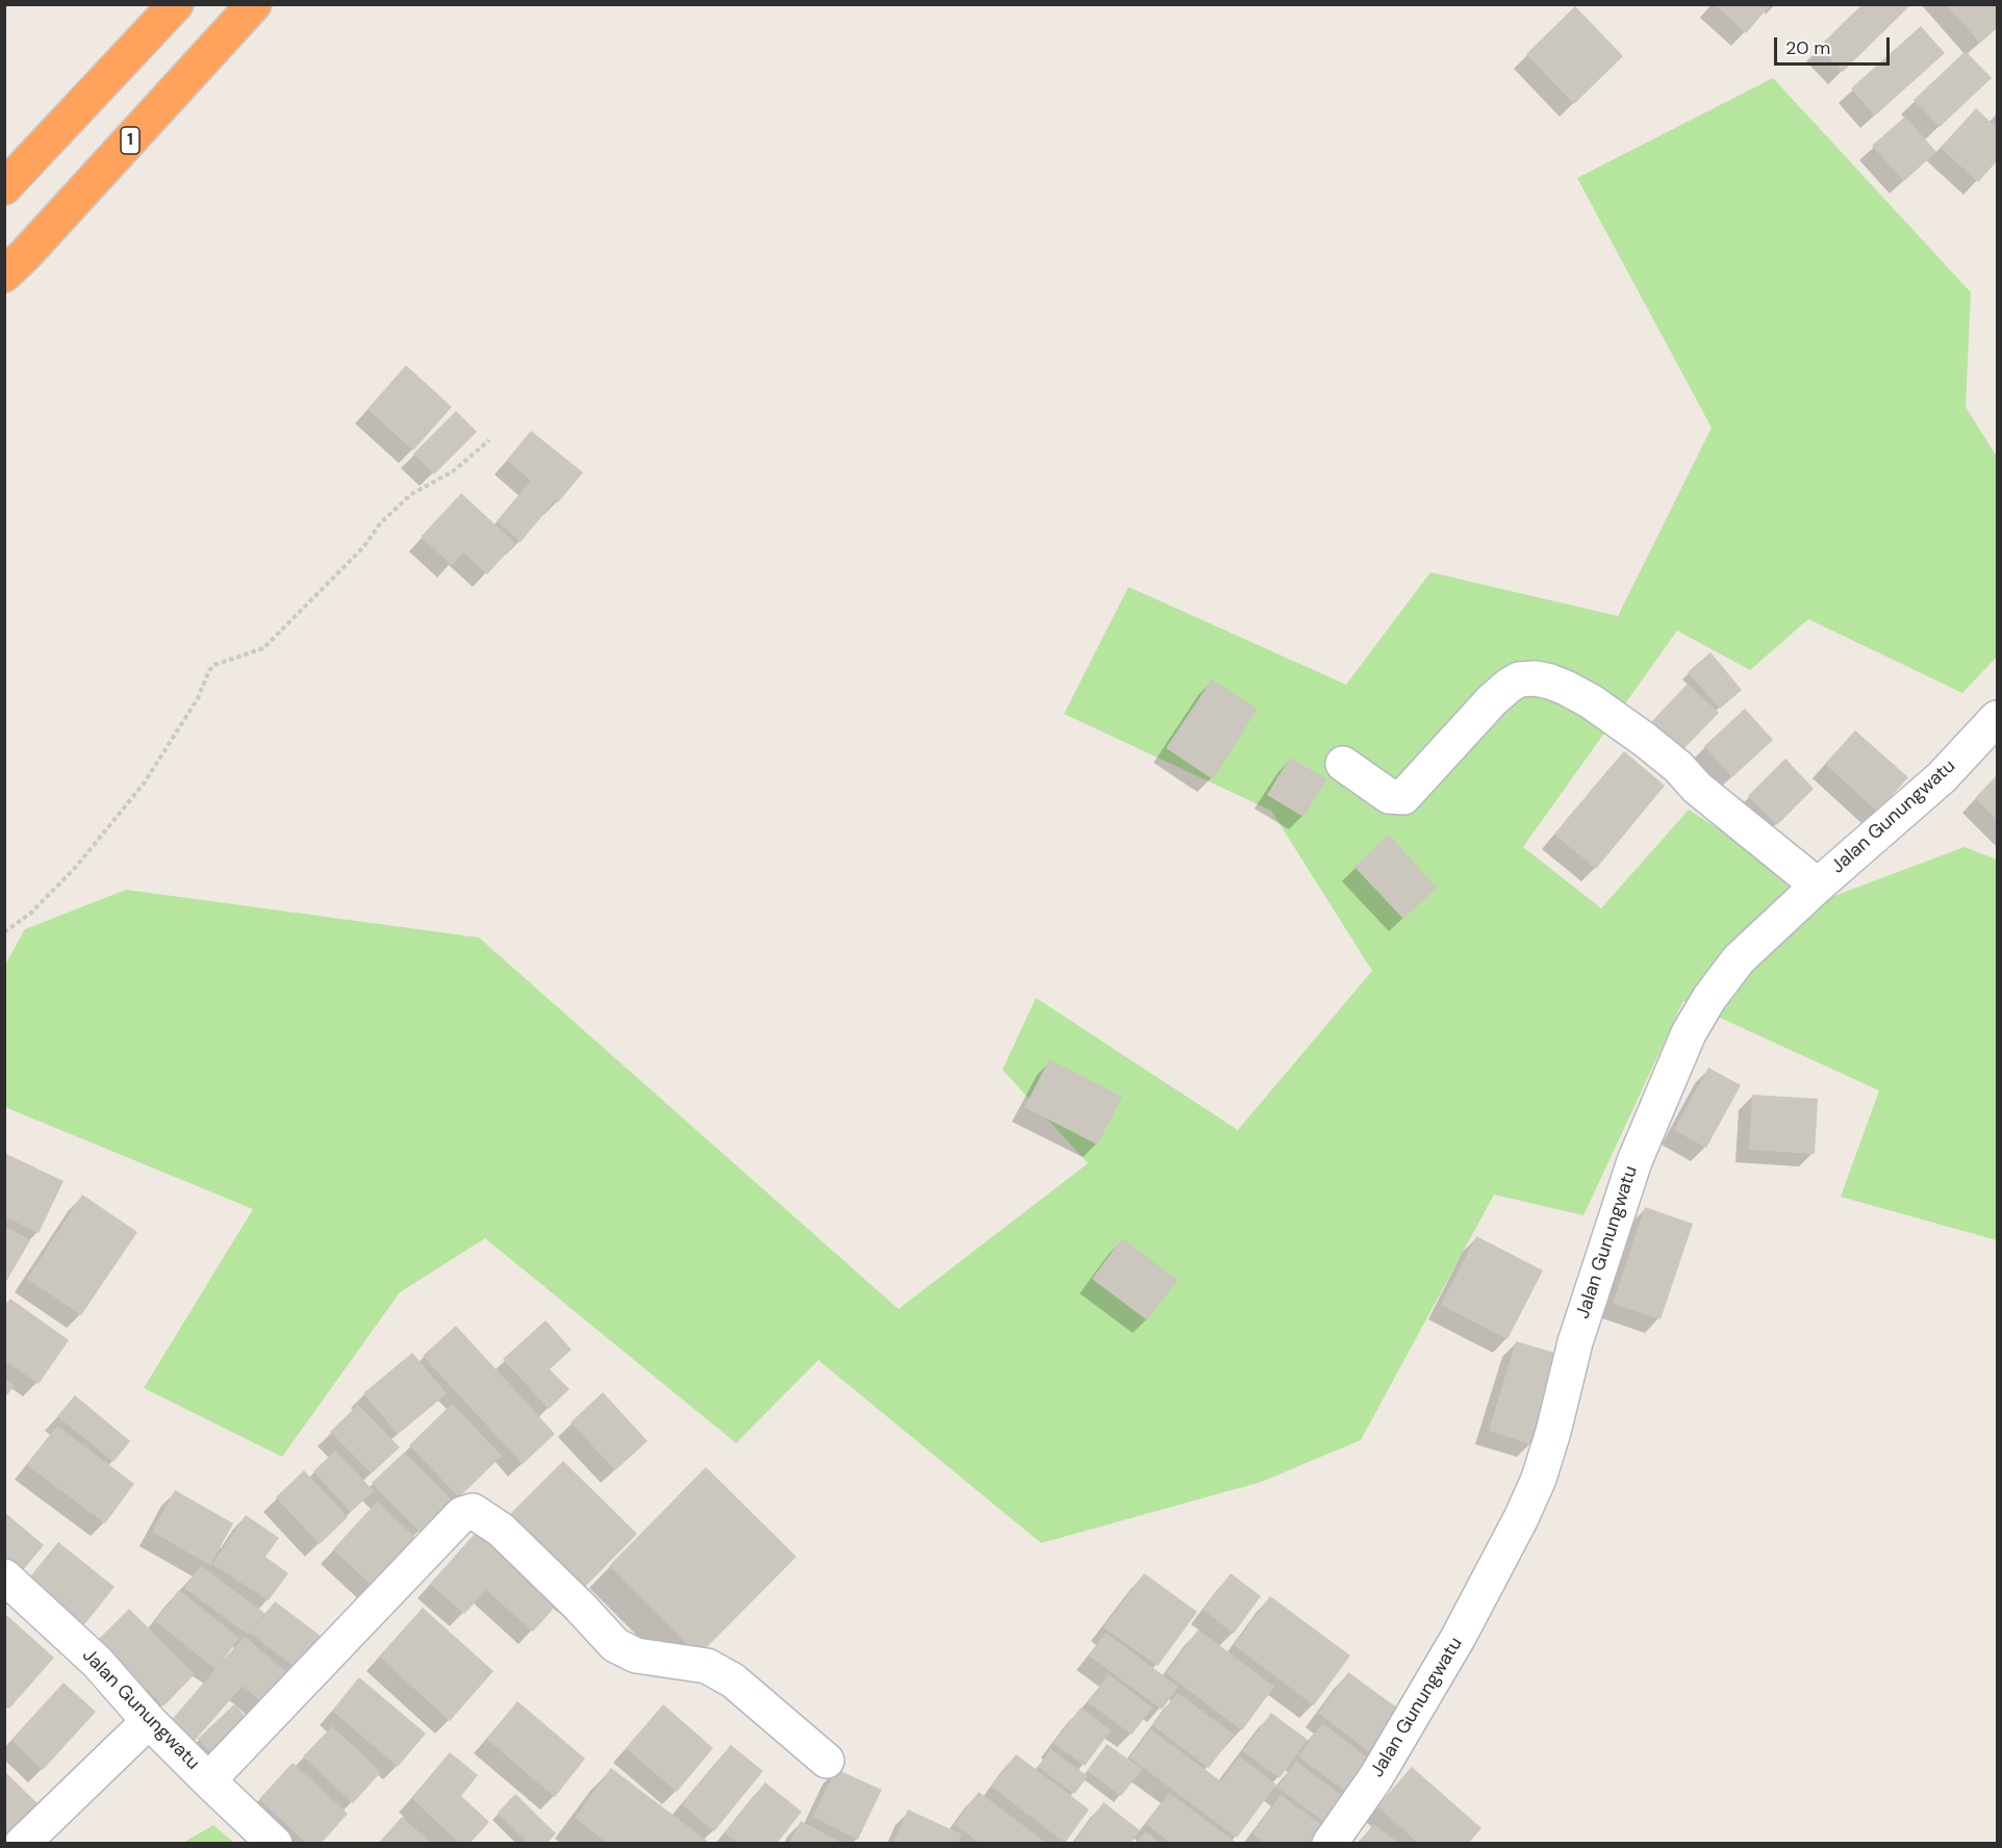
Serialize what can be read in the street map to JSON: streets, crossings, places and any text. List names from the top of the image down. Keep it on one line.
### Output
{"streets":{"highway":["1"],"street":["Jalan Gunungwatu"]},"scale_bar":"20 m"}
